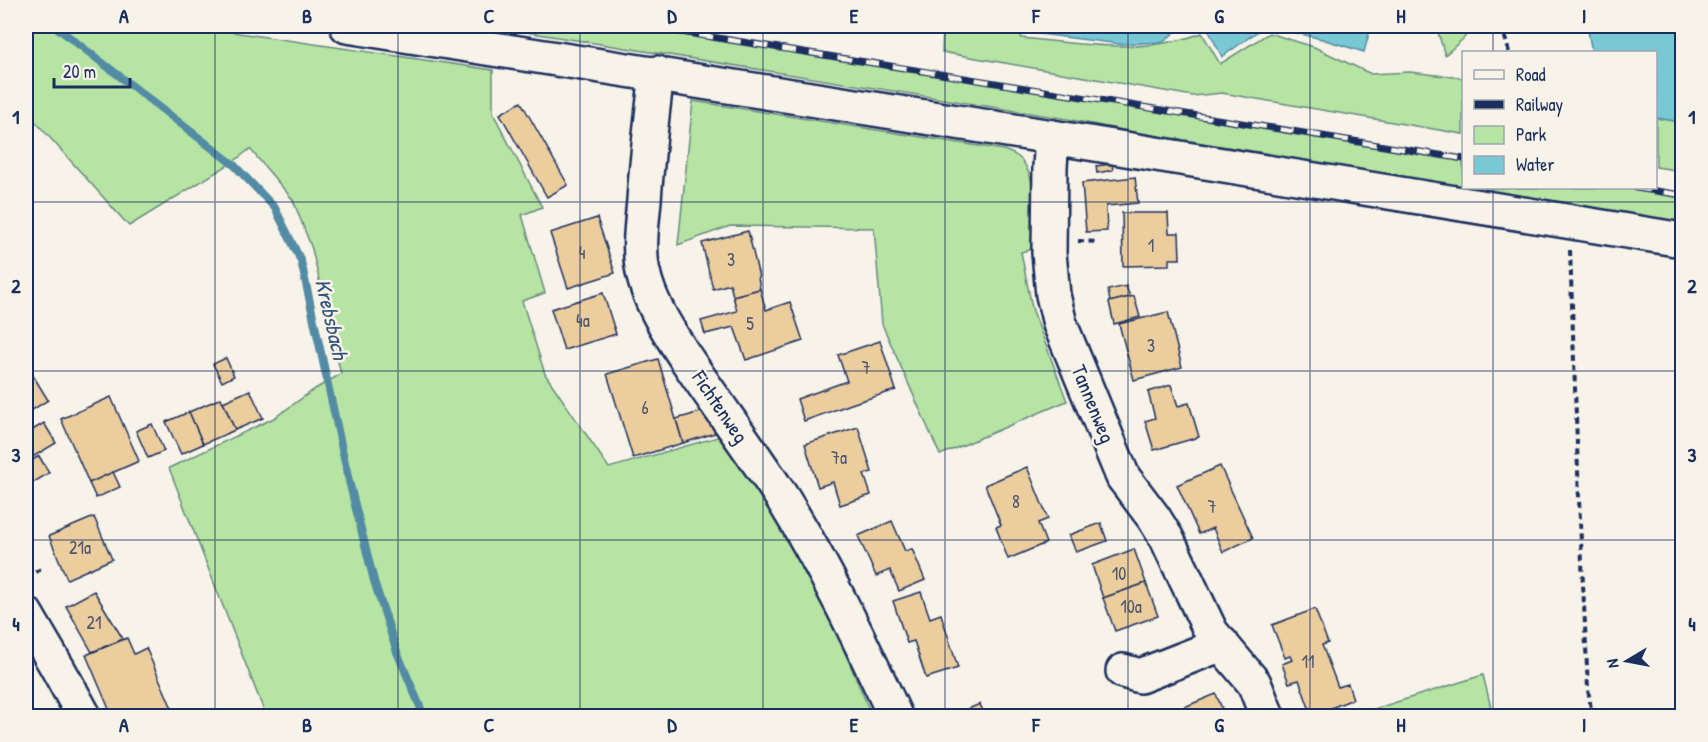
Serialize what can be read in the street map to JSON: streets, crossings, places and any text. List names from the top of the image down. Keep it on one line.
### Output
{"streets":{"street":["Tannenweg","Fichtenweg"]},"water":["Krebsbach"],"house_numbers":["1","4","3","4a","5","3","7","6","7a","8","7","21a","10","10a","21","11"],"legend":["Road","Railway","Park","Water"],"scale_bar":"20 m","north":"left","grid":{"columns":["A","B","C","D","E","F","G","H","I"],"rows":["1","2","3","4"]}}
